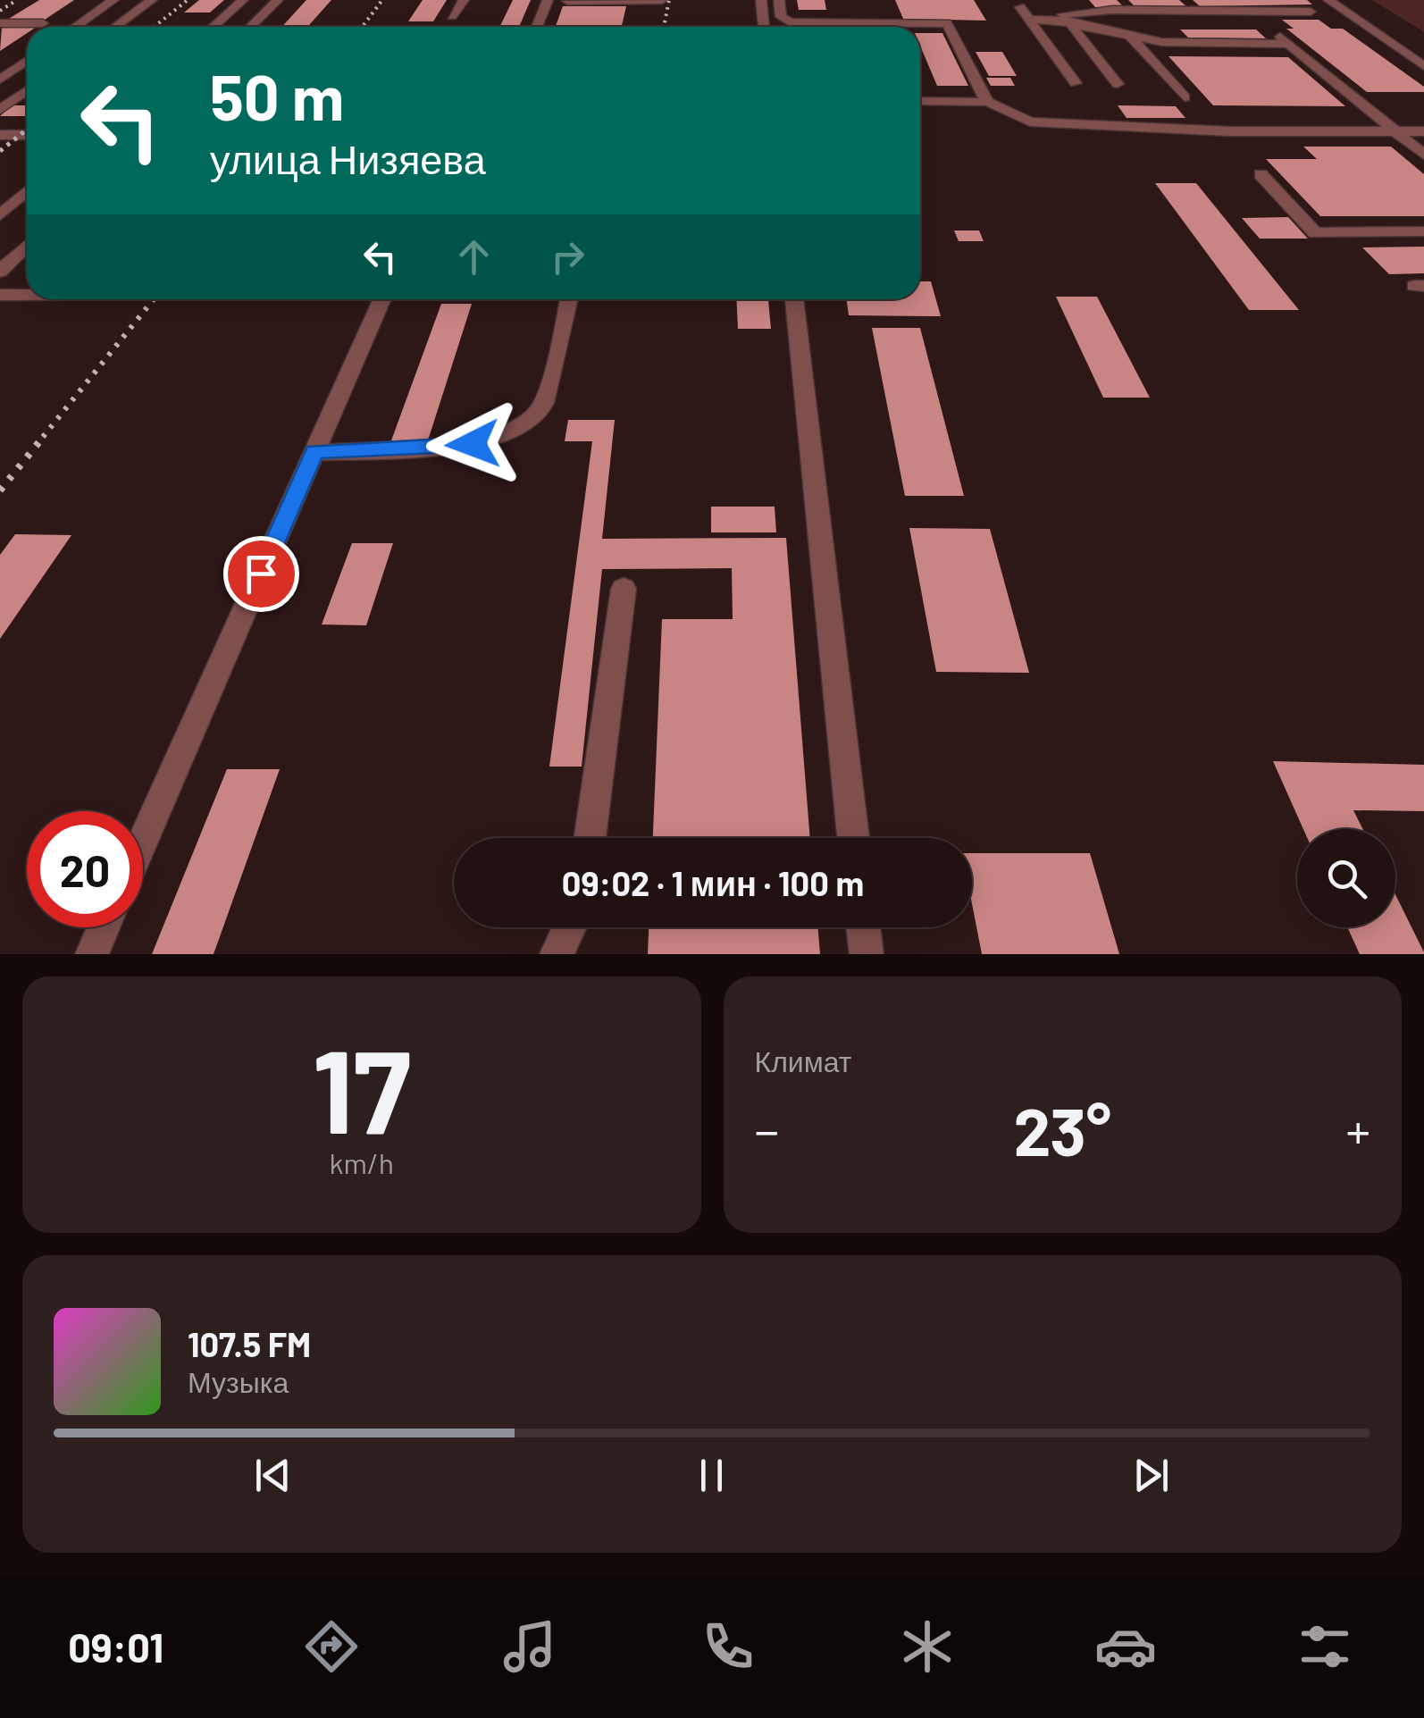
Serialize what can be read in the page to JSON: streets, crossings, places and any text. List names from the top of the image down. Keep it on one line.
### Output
{"page":{"turn":["50 m","улица Низяева"],"limit":"20","trip":"09:02 · 1 мин · 100 m","tile":[["17","km/h"],"Климат"],"heat":["−","23°","+"],"song":["107.5 FM","Музыка"],"tabs":"09:01"}}
